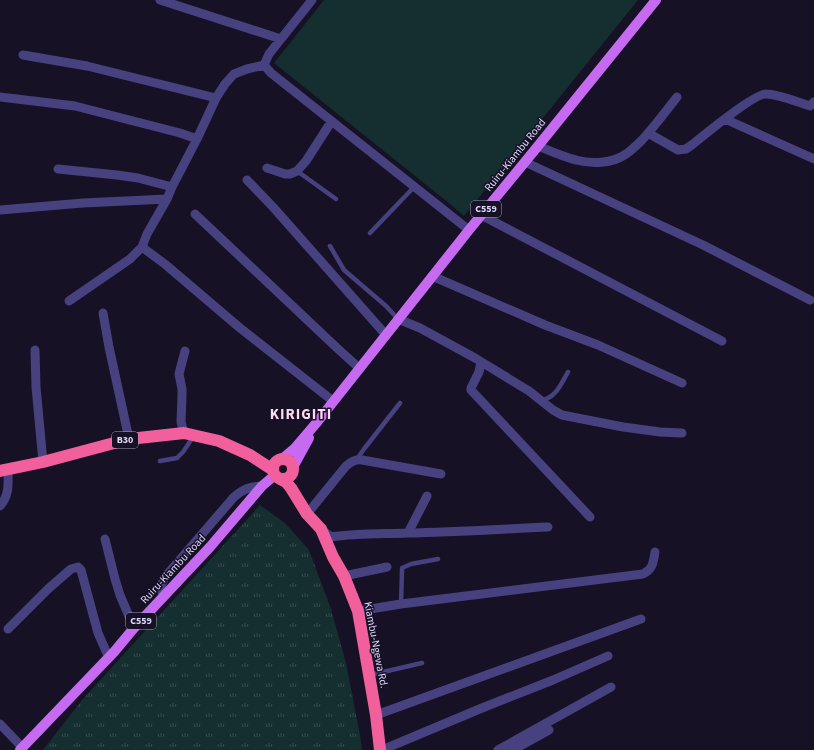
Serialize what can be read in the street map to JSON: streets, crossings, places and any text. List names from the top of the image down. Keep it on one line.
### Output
{"streets":{"highway":["B30","Kiambu-Ngewa Rd."],"main road":["Ruiru-Kiambu Road","C559"]},"crossings":[["Ruiru-Kiambu Road","C559"],["Ruiru-Kiambu Road","B30"],["C559","B30"],["B30","Kiambu-Ngewa Rd."]],"districts":["KIRIGITI"]}
